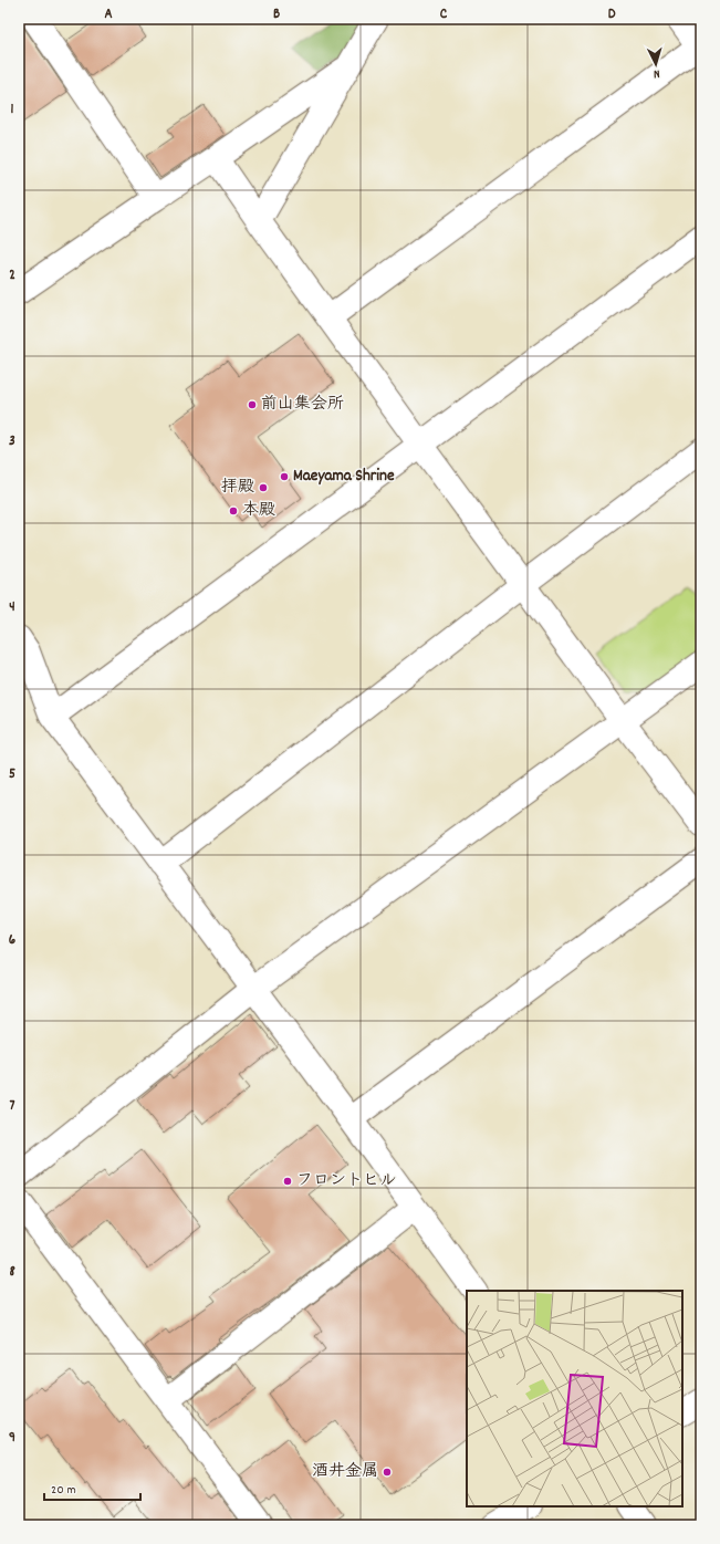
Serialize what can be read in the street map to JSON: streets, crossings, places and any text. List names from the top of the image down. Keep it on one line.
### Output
{"places":["前山集会所","Maeyama Shrine","拝殿","本殿","フロントヒル","酒井金属"],"scale_bar":"20 m","north":"bottom","grid":{"columns":["A","B","C","D"],"rows":["1","2","3","4","5","6","7","8","9"]}}
